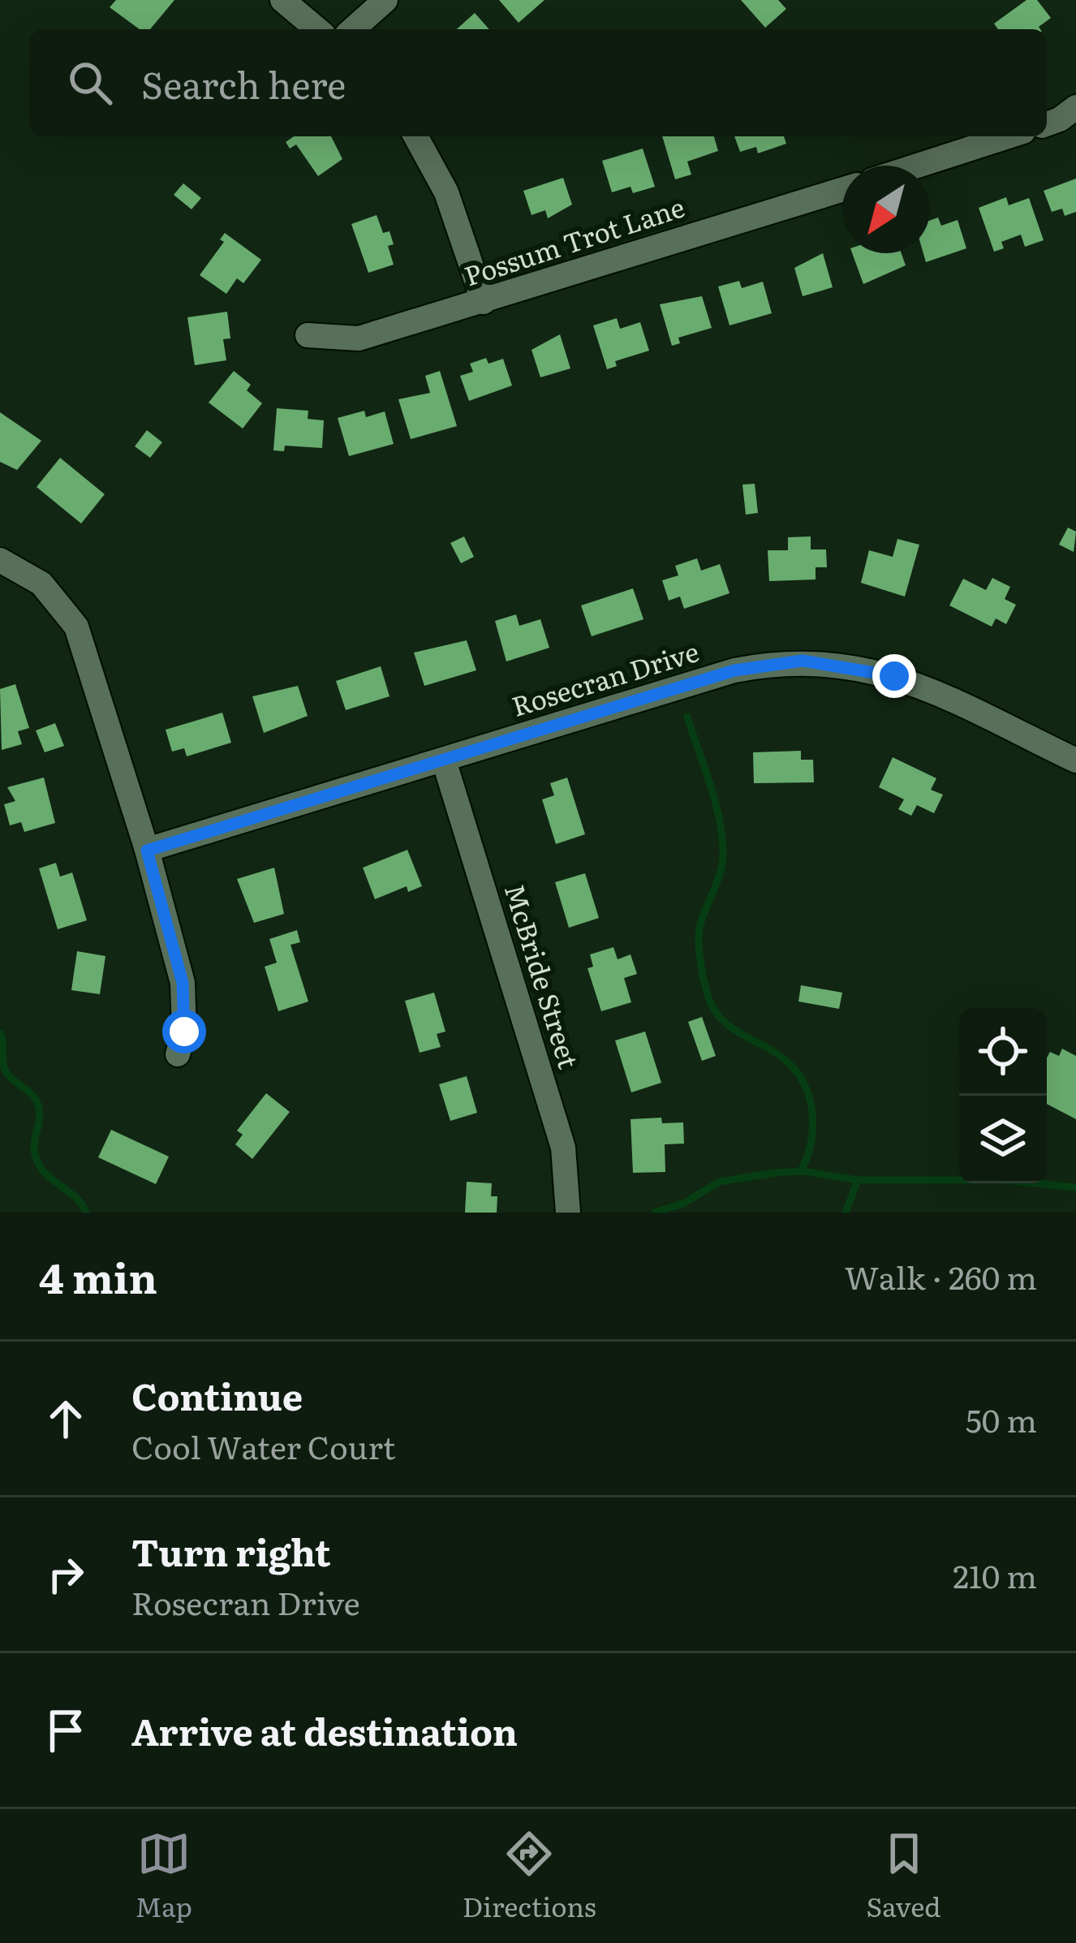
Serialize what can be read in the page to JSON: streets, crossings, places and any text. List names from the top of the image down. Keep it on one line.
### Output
{"streets":{"street":["Possum Trot Lane","Rosecran Drive","McBride Street"]},"crossings":[["Rosecran Drive","McBride Street"]],"north":"bottom left","page":{"search":"Search here","heading":["4 min","Walk · 260 m"],"list":[["Continue","Cool Water Court","50 m"],["Turn right","Rosecran Drive","210 m"],"Arrive at destination"],"nav":["Map","Directions","Saved"]}}
